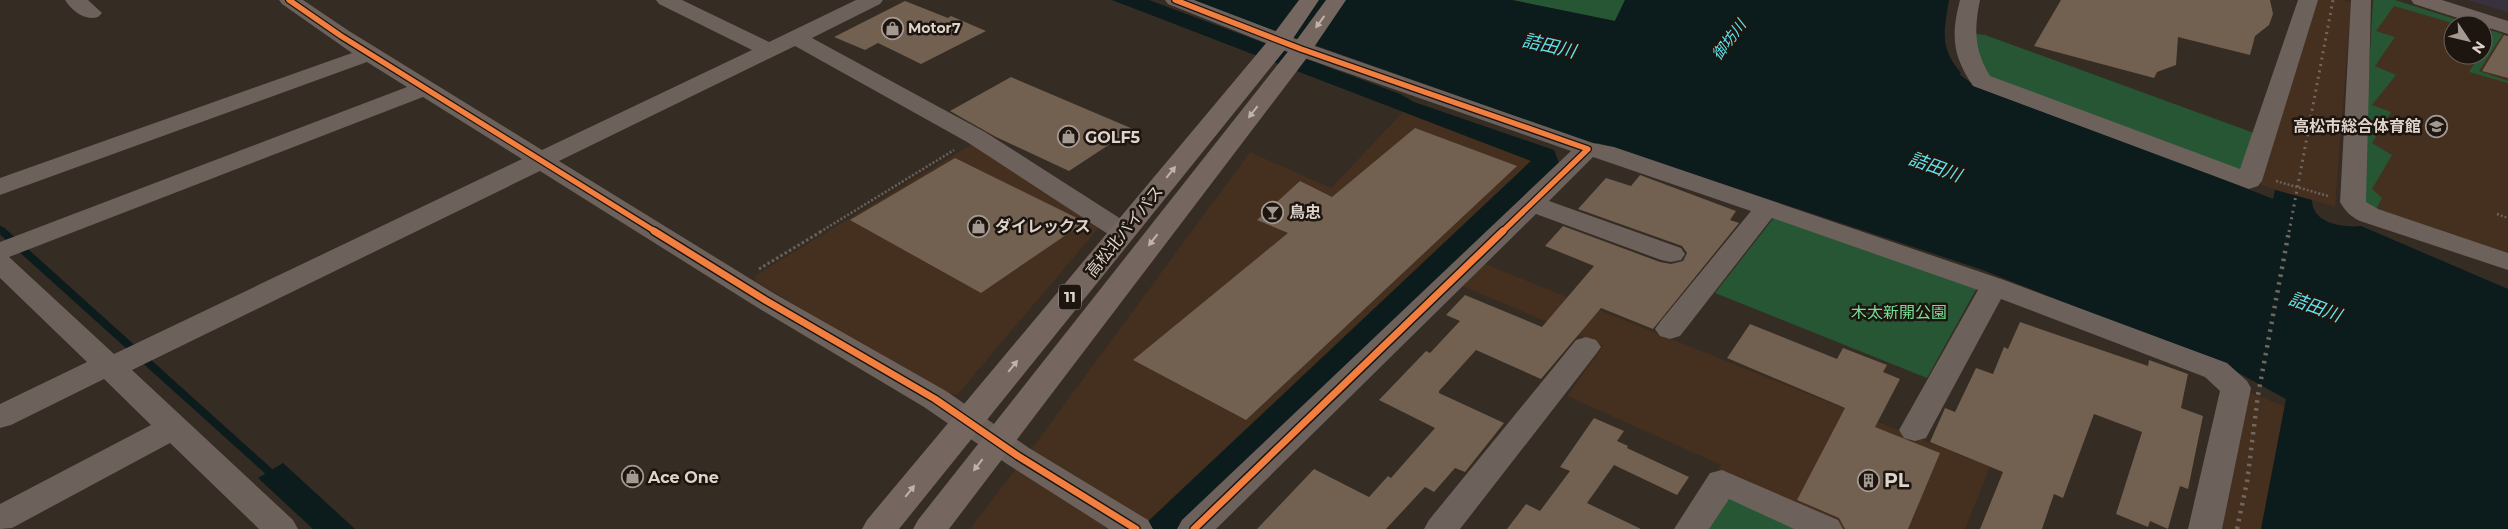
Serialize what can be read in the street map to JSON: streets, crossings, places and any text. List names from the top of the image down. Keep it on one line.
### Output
{"streets":{"highway":["高松北バイパス","11"]},"water":["御坊川","詰田川"],"parks":["木太新開公園"],"places":{"shop":["Motor7","GOLF5","ダイレックス","Ace One"],"school or university":["高松市総合体育館"],"bar":["鳥忠"],"building":["PL"]},"north":"bottom right"}
